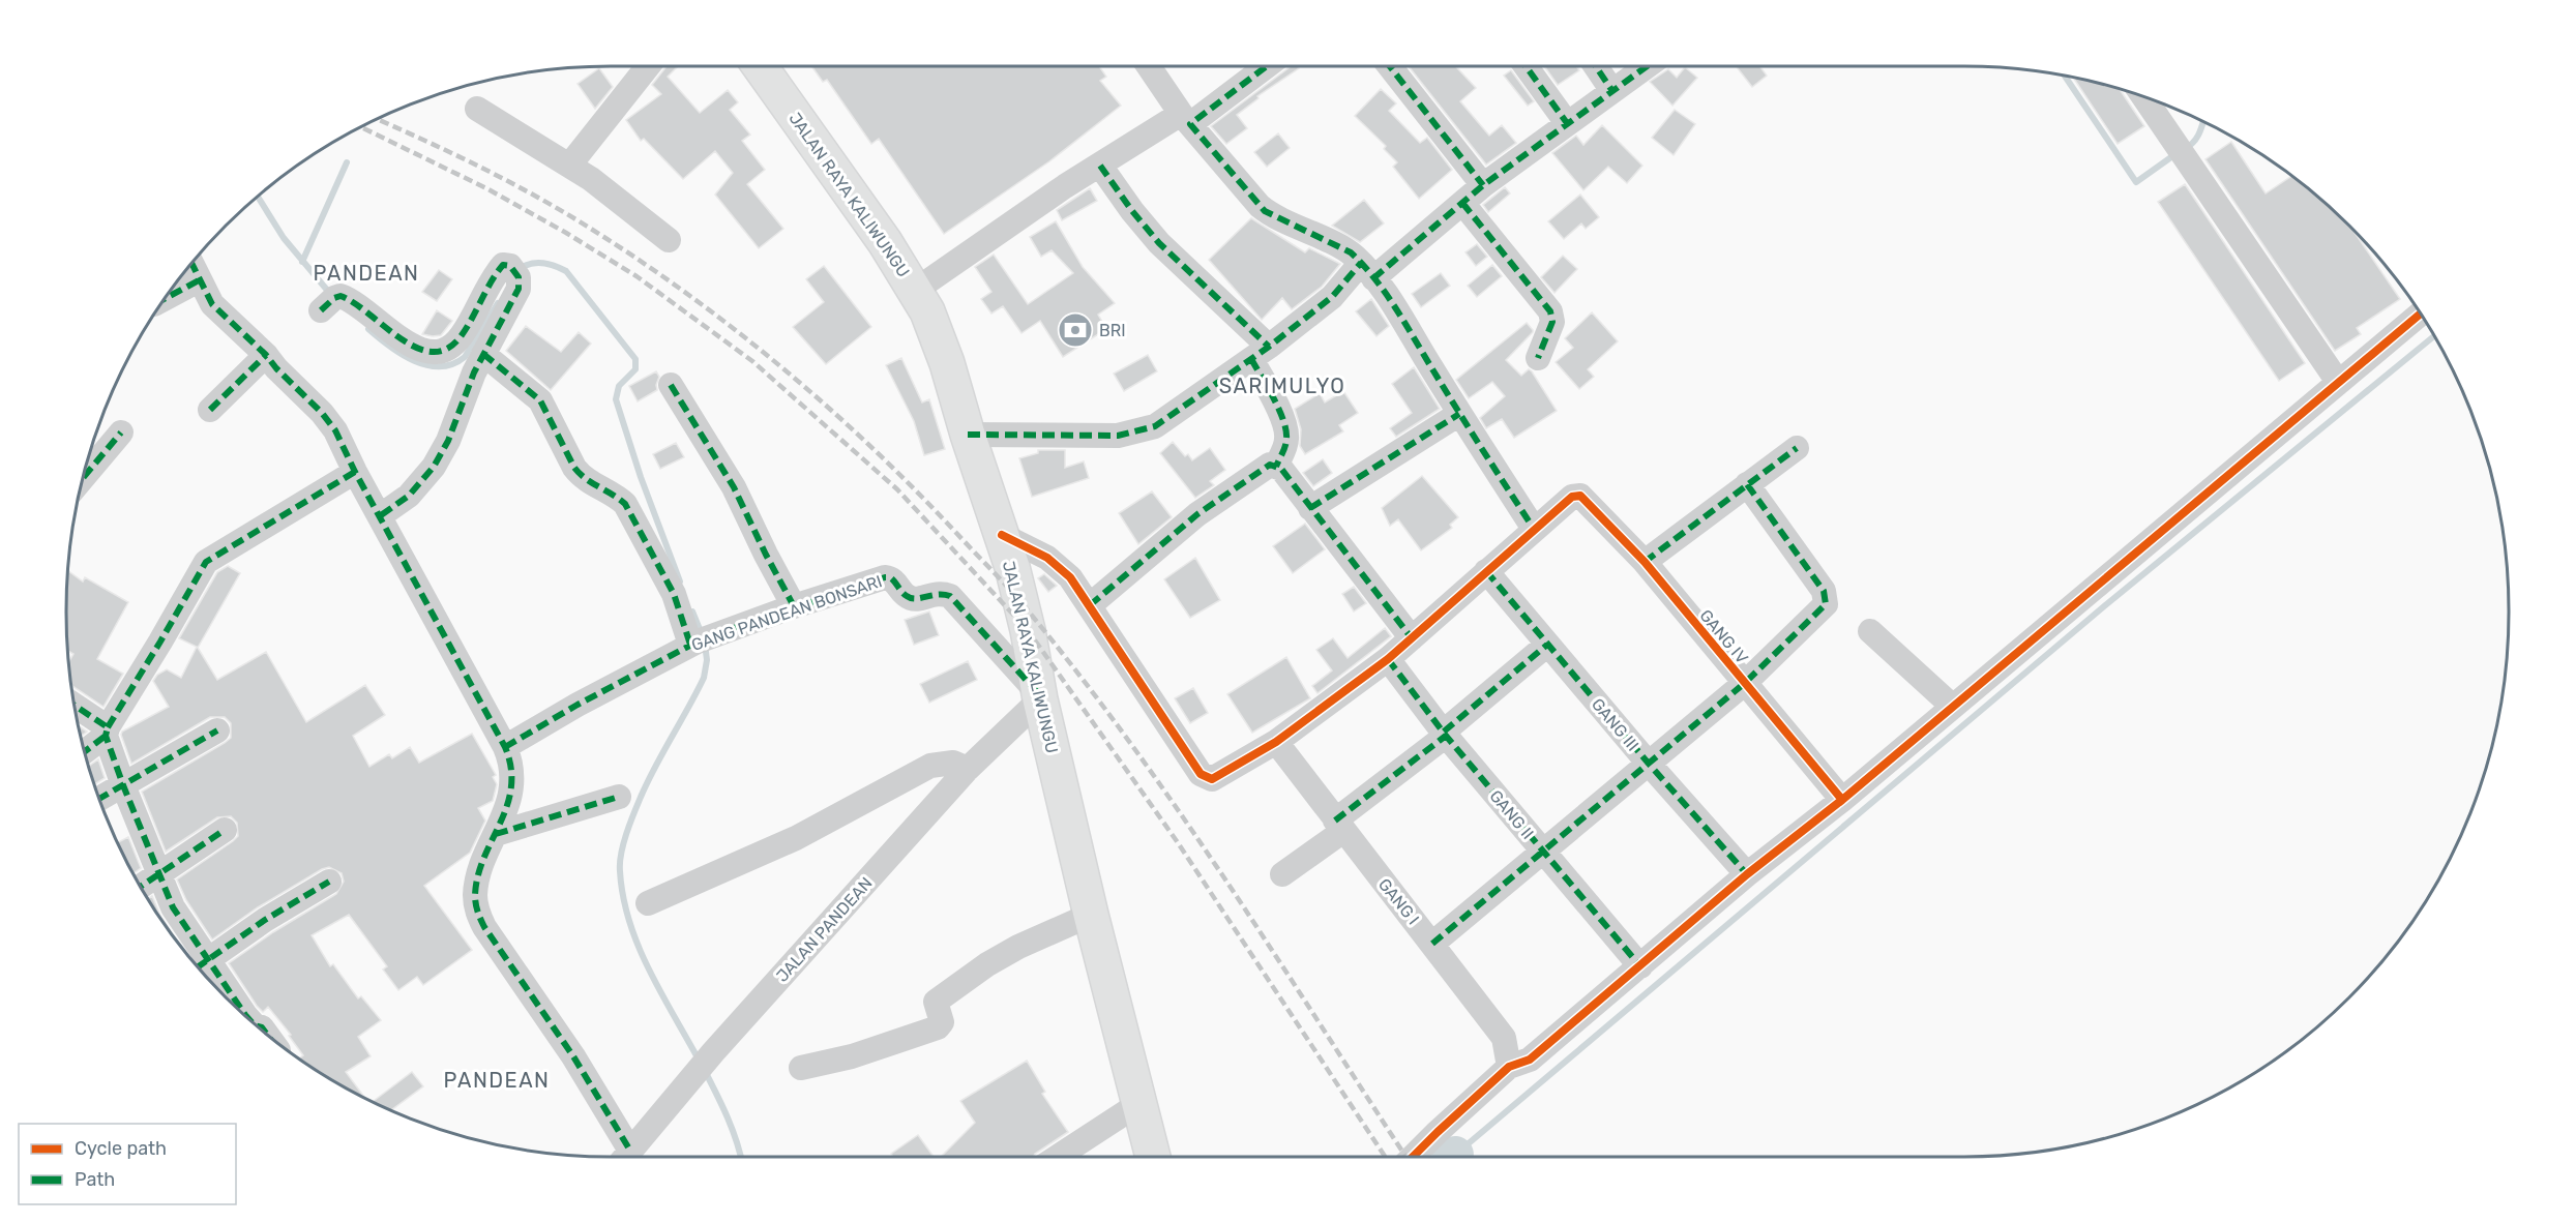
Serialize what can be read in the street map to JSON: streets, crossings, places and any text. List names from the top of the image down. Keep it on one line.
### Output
{"streets":{"main road":["JALAN RAYA KALIWUNGU"],"street":["GANG PANDEAN BONSARI","GANG IV","GANG III","GANG II","GANG I","JALAN PANDEAN"]},"crossings":[["JALAN RAYA KALIWUNGU","GANG PANDEAN BONSARI"],["JALAN RAYA KALIWUNGU","JALAN PANDEAN"],["GANG PANDEAN BONSARI","JALAN PANDEAN"]],"districts":["PANDEAN","SARIMULYO","PANDEAN"],"places":{"bank":["BRI"]},"legend":["Cycle path","Path"]}
